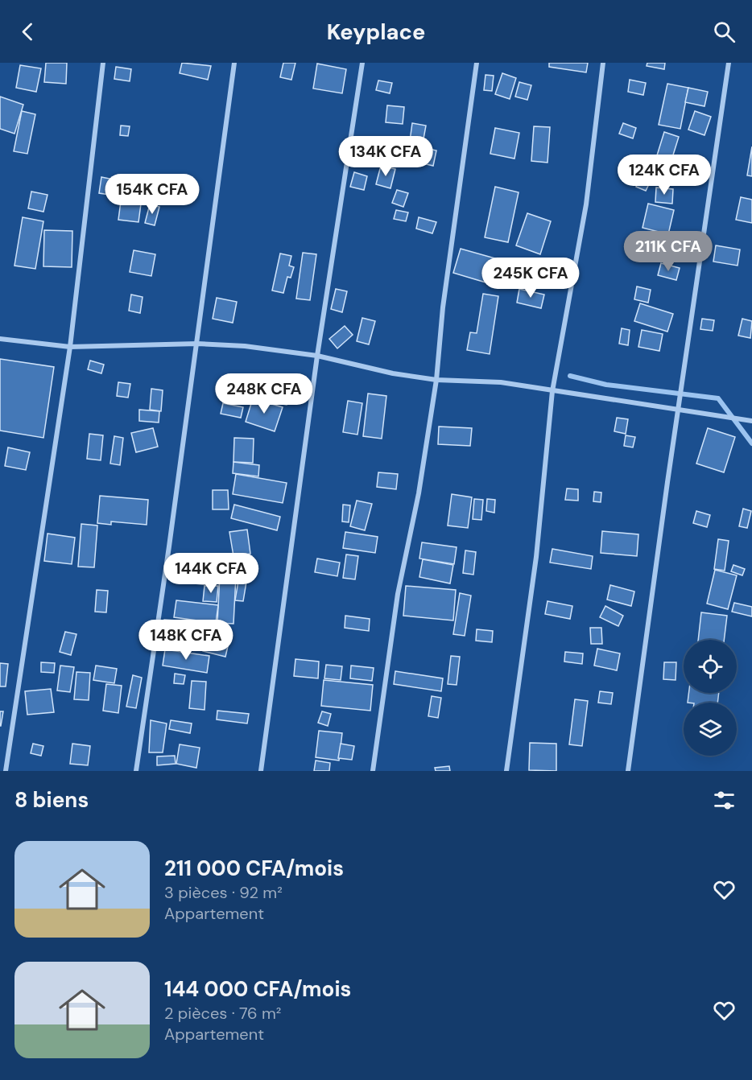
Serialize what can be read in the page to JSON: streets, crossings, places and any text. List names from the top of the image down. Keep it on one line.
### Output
{"page":{"header":"Keyplace","price":["134K CFA","124K CFA","154K CFA","211K CFA","245K CFA","248K CFA","144K CFA","148K CFA"],"heading":"8 biens","list":[{"name":"211 000 CFA/mois","note":"3 pièces · 92 m² · Appartement"},{"name":"144 000 CFA/mois","note":"2 pièces · 76 m² · Appartement"}]}}
